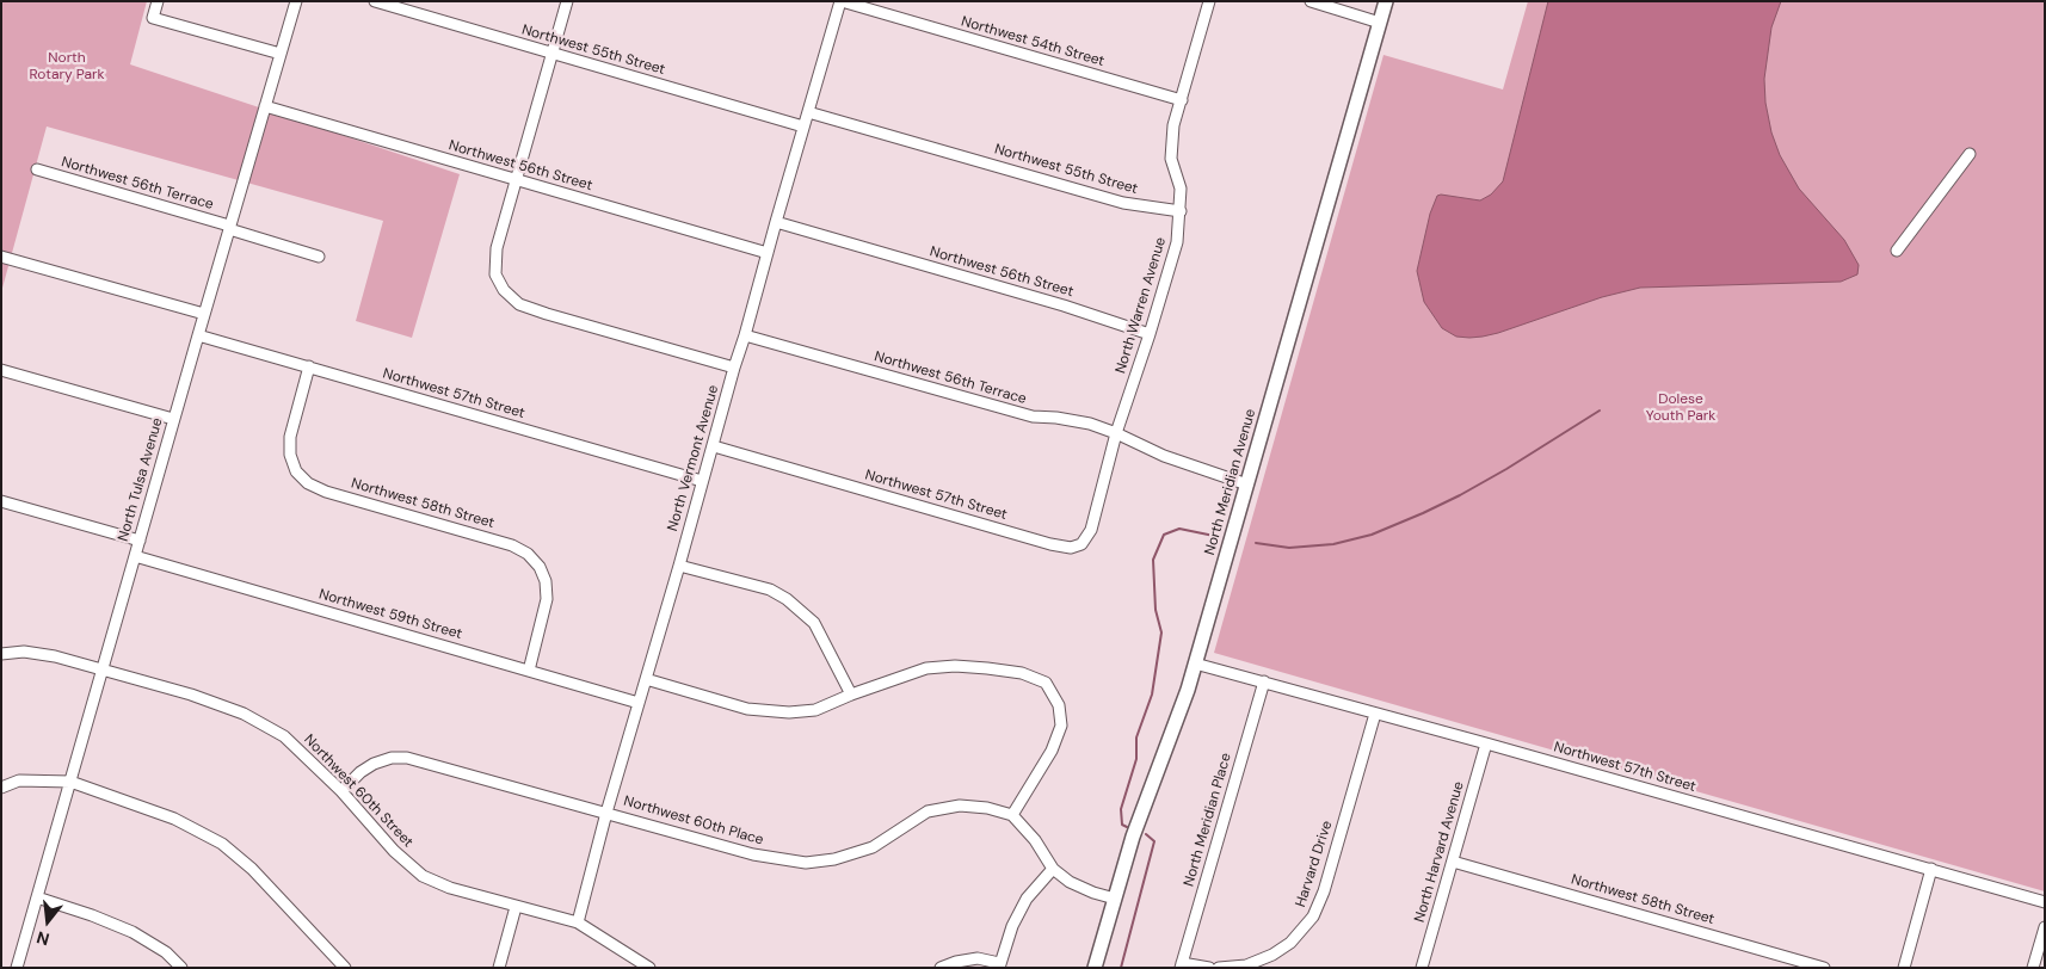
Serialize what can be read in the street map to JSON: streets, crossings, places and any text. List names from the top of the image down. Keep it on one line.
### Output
{"streets":{"main road":["North Meridian Avenue"],"street":["Northwest 54th Street","Northwest 55th Street","Northwest 56th Street","Northwest 56th Terrace","North Warren Avenue","Northwest 57th Street","North Vermont Avenue","North Tulsa Avenue","Northwest 58th Street","Northwest 59th Street","Northwest 60th Street","North Meridian Place","Northwest 60th Place","North Harvard Avenue","Harvard Drive"]},"crossings":[["Northwest 54th Street","North Warren Avenue"],["Northwest 54th Street","North Vermont Avenue"],["Northwest 55th Street","North Warren Avenue"],["Northwest 55th Street","North Vermont Avenue"],["Northwest 56th Street","North Warren Avenue"],["Northwest 56th Street","North Vermont Avenue"],["Northwest 56th Street","North Tulsa Avenue"],["Northwest 56th Terrace","North Warren Avenue"],["Northwest 56th Terrace","North Vermont Avenue"],["Northwest 56th Terrace","North Tulsa Avenue"],["Northwest 56th Terrace","North Meridian Avenue"],["North Warren Avenue","Northwest 57th Street"],["Northwest 57th Street","North Vermont Avenue"],["Northwest 57th Street","North Tulsa Avenue"],["Northwest 57th Street","North Meridian Avenue"],["Northwest 57th Street","Northwest 58th Street"],["Northwest 57th Street","North Meridian Place"],["Northwest 57th Street","North Harvard Avenue"],["Northwest 57th Street","Harvard Drive"],["North Vermont Avenue","Northwest 59th Street"],["North Vermont Avenue","Northwest 60th Street"],["North Vermont Avenue","Northwest 60th Place"],["North Tulsa Avenue","Northwest 59th Street"],["North Tulsa Avenue","Northwest 60th Street"],["Northwest 58th Street","Northwest 59th Street"],["Northwest 58th Street","North Harvard Avenue"],["Northwest 60th Street","Northwest 60th Place"]],"parks":["North Rotary Park","Dolese Youth Park"],"north":"bottom"}
